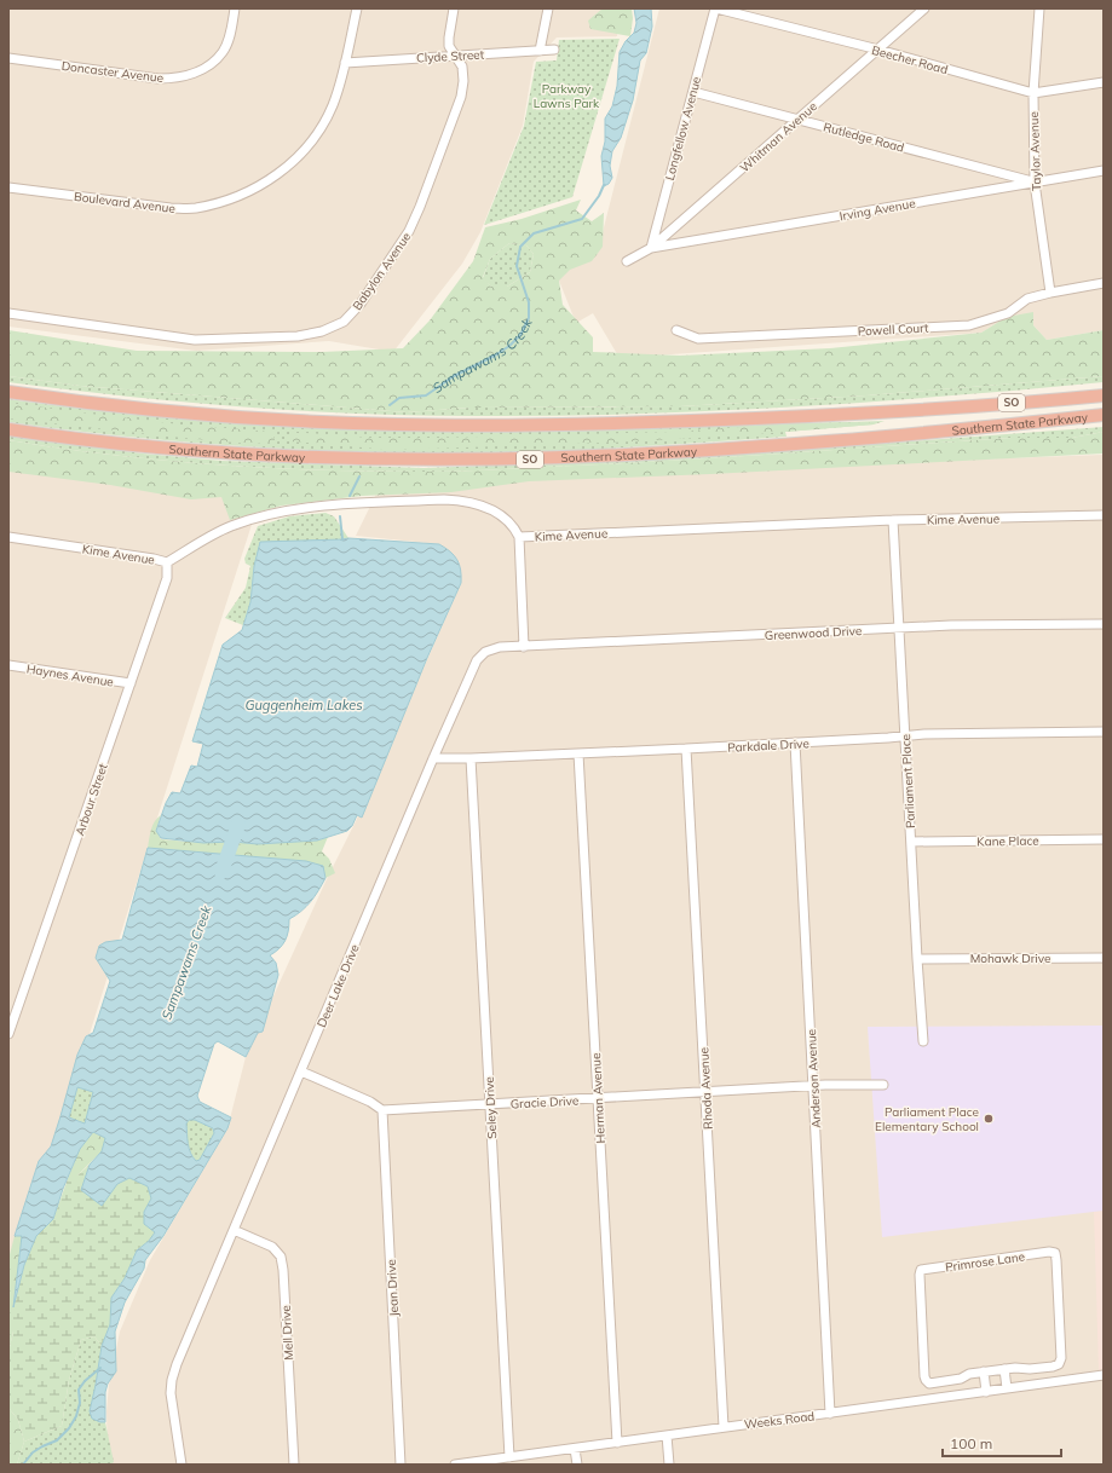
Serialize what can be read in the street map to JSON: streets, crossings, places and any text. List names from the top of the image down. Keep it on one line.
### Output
{"streets":{"highway":["SO","Southern State Parkway"],"street":["Clyde Street","Beecher Road","Doncaster Avenue","Longfellow Avenue","Whitman Avenue","Rutledge Road","Taylor Avenue","Boulevard Avenue","Irving Avenue","Babylon Avenue","Powell Court","Kime Avenue","Greenwood Drive","Haynes Avenue","Parkdale Drive","Parliament Place","Arbour Street","Kane Place","Mohawk Drive","Deer Lake Drive","Anderson Avenue","Rhoda Avenue","Herman Avenue","Gracie Drive","Seley Drive","Primrose Lane","Jean Drive","Mell Drive","Weeks Road"]},"crossings":[["Clyde Street","Boulevard Avenue"],["Clyde Street","Babylon Avenue"],["Beecher Road","Longfellow Avenue"],["Beecher Road","Whitman Avenue"],["Beecher Road","Taylor Avenue"],["Longfellow Avenue","Whitman Avenue"],["Longfellow Avenue","Rutledge Road"],["Longfellow Avenue","Irving Avenue"],["Whitman Avenue","Rutledge Road"],["Whitman Avenue","Irving Avenue"],["Rutledge Road","Taylor Avenue"],["Rutledge Road","Irving Avenue"],["Taylor Avenue","Irving Avenue"],["Taylor Avenue","Powell Court"],["Kime Avenue","Parliament Place"],["Kime Avenue","Arbour Street"],["Greenwood Drive","Parliament Place"],["Greenwood Drive","Deer Lake Drive"],["Haynes Avenue","Arbour Street"],["Parkdale Drive","Parliament Place"],["Parkdale Drive","Deer Lake Drive"],["Parkdale Drive","Anderson Avenue"],["Parkdale Drive","Rhoda Avenue"],["Parkdale Drive","Herman Avenue"],["Parkdale Drive","Seley Drive"],["Parliament Place","Kane Place"],["Parliament Place","Mohawk Drive"],["Deer Lake Drive","Mell Drive"],["Anderson Avenue","Gracie Drive"],["Anderson Avenue","Weeks Road"],["Rhoda Avenue","Gracie Drive"],["Rhoda Avenue","Weeks Road"],["Herman Avenue","Gracie Drive"],["Herman Avenue","Weeks Road"],["Gracie Drive","Seley Drive"],["Gracie Drive","Jean Drive"],["Seley Drive","Weeks Road"]],"water":["Sampawams Creek","Guggenheim Lakes"],"parks":["Parkway Lawns Park"],"places":["Parliament Place Elementary School"],"scale_bar":"100 m"}
